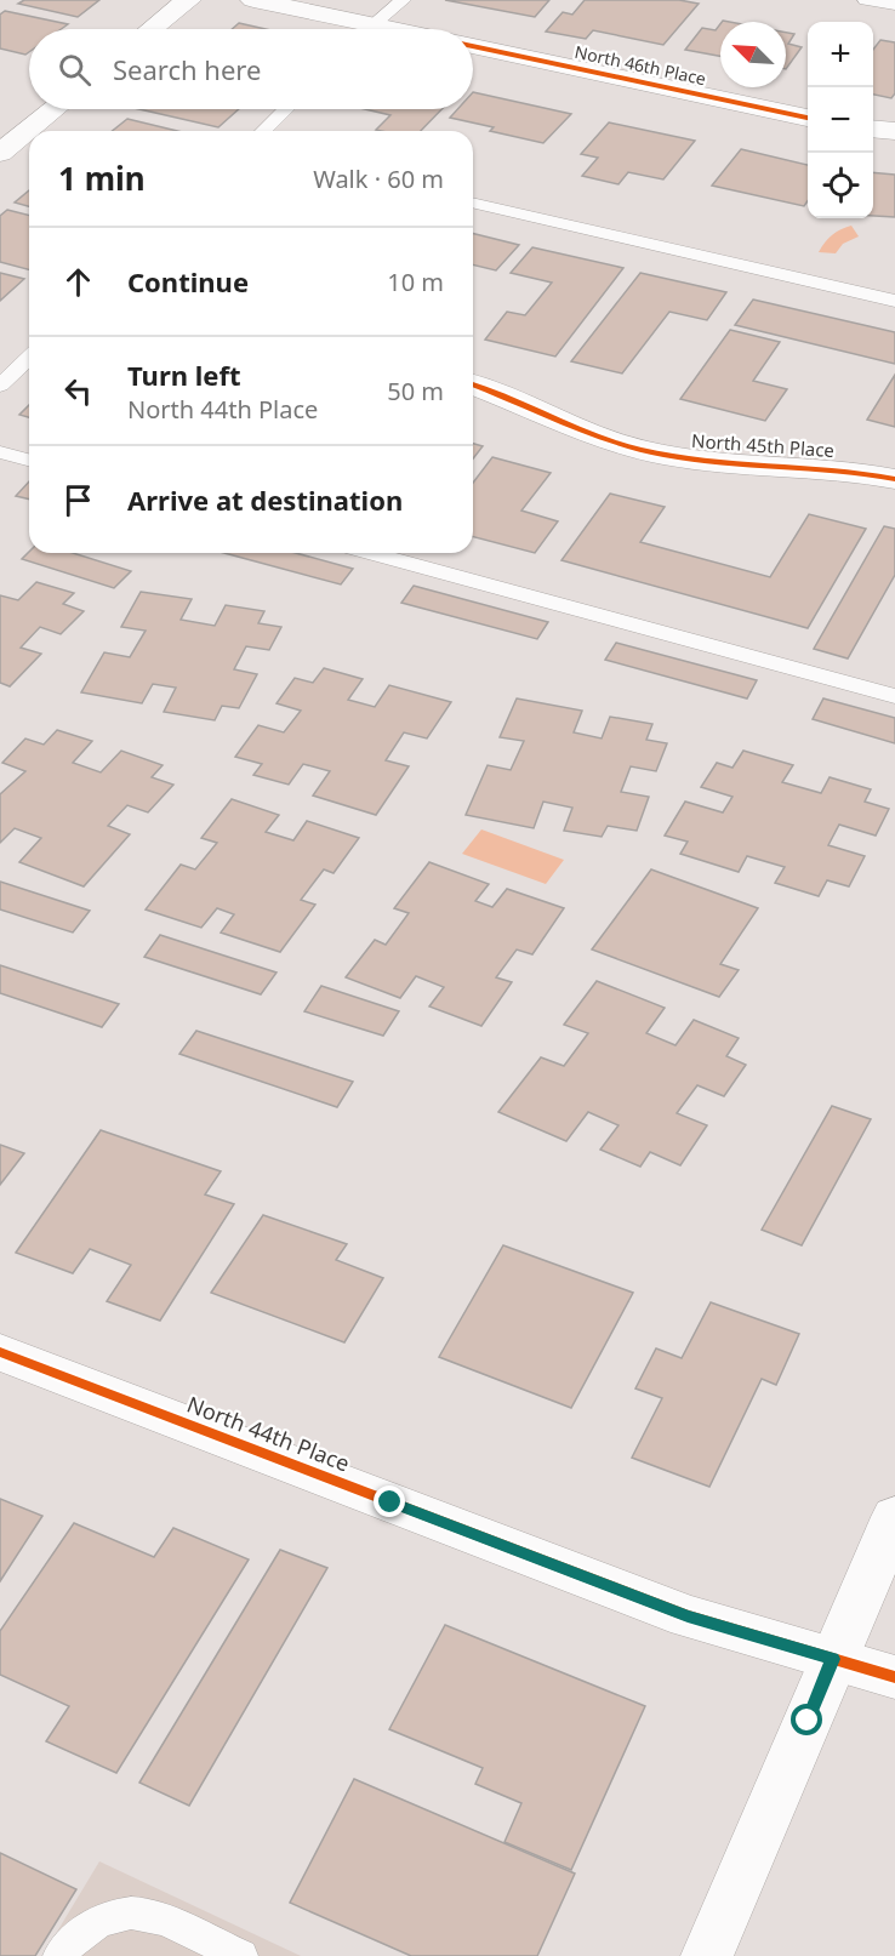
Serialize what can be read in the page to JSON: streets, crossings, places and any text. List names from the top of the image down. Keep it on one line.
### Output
{"streets":{"street":["North 46th Place","North 45th Place","North 44th Place"]},"north":"top left","page":{"map_buttons":["+","−"],"search":"Search here","heading":["1 min","Walk · 60 m"],"list":[["Continue","10 m"],["Turn left","North 44th Place","50 m"],"Arrive at destination"]}}
